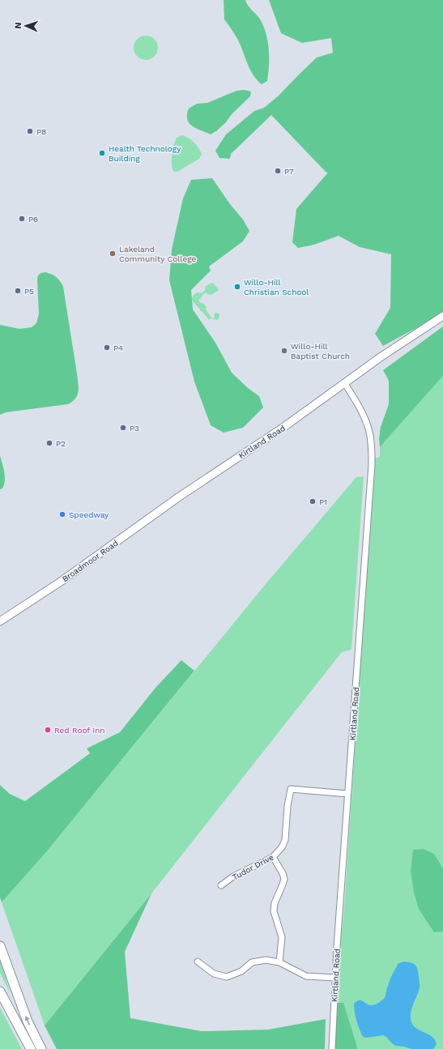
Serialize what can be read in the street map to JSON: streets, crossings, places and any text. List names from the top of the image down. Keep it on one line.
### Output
{"streets":{"main road":["Kirtland Road","Broadmoor Road"],"street":["Tudor Drive"]},"crossings":[["Kirtland Road","Broadmoor Road"],["Kirtland Road","Tudor Drive"]],"places":["P8","Health Technology Building","P7","P6","Lakeland Community College","Willo-Hill Christian School","P5","P4","Willo-Hill Baptist Church","P3","P2","P1","Speedway","Red Roof Inn"],"north":"left"}
